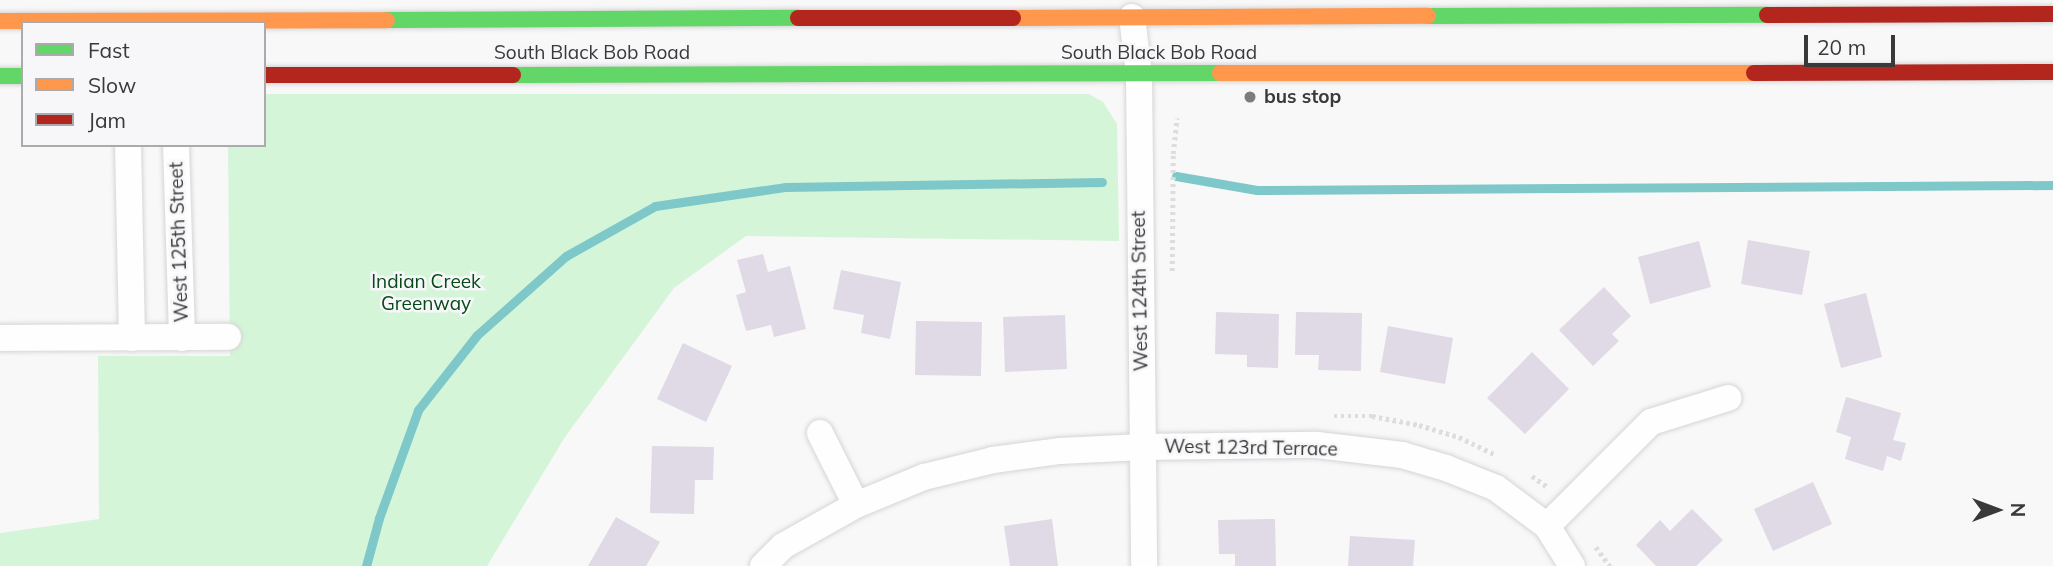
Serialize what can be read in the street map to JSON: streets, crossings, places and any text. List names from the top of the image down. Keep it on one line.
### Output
{"streets":{"main road":["South Black Bob Road"],"street":["West 125th Street","West 124th Street","West 123rd Terrace"]},"crossings":[["South Black Bob Road","West 124th Street"],["West 124th Street","West 123rd Terrace"]],"parks":["Indian Creek Greenway"],"places":["bus stop"],"legend":["Fast","Slow","Jam"],"scale_bar":"20 m","north":"right"}
